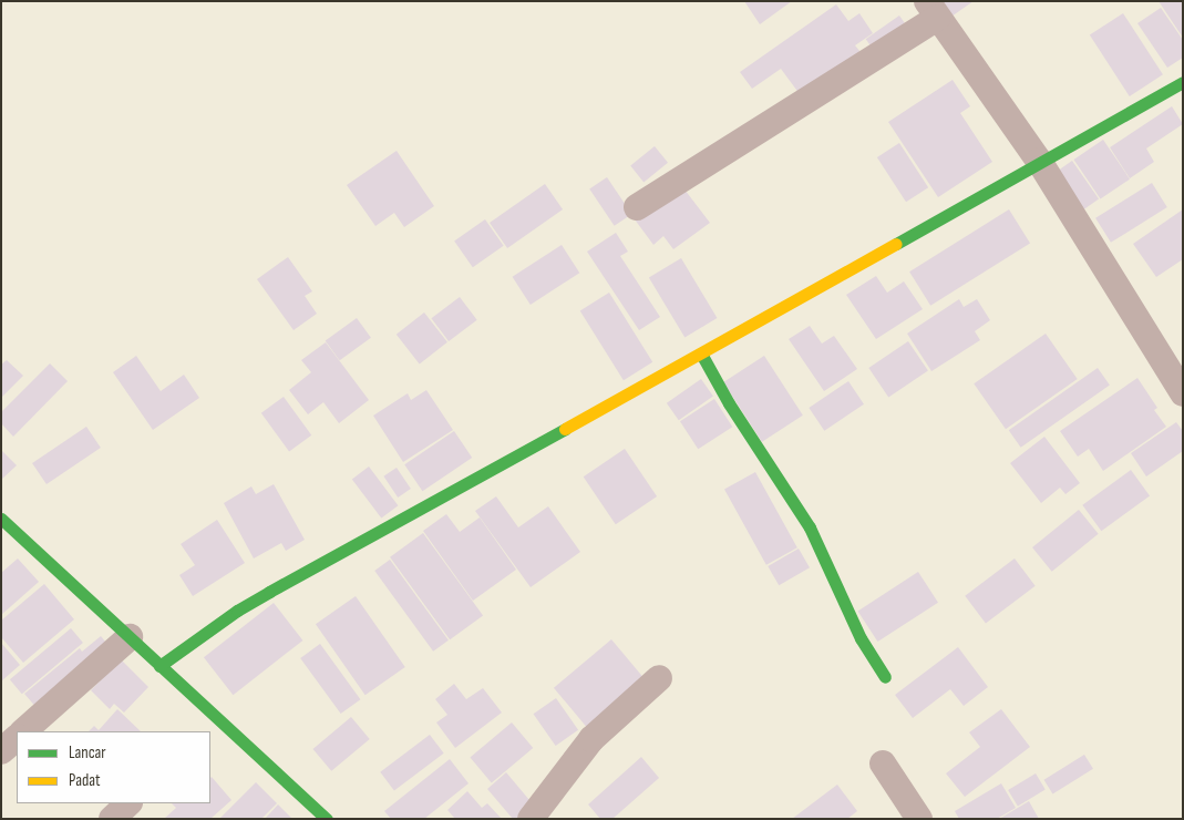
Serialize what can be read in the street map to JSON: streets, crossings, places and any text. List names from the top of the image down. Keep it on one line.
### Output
{"legend":["Lancar","Padat"]}
